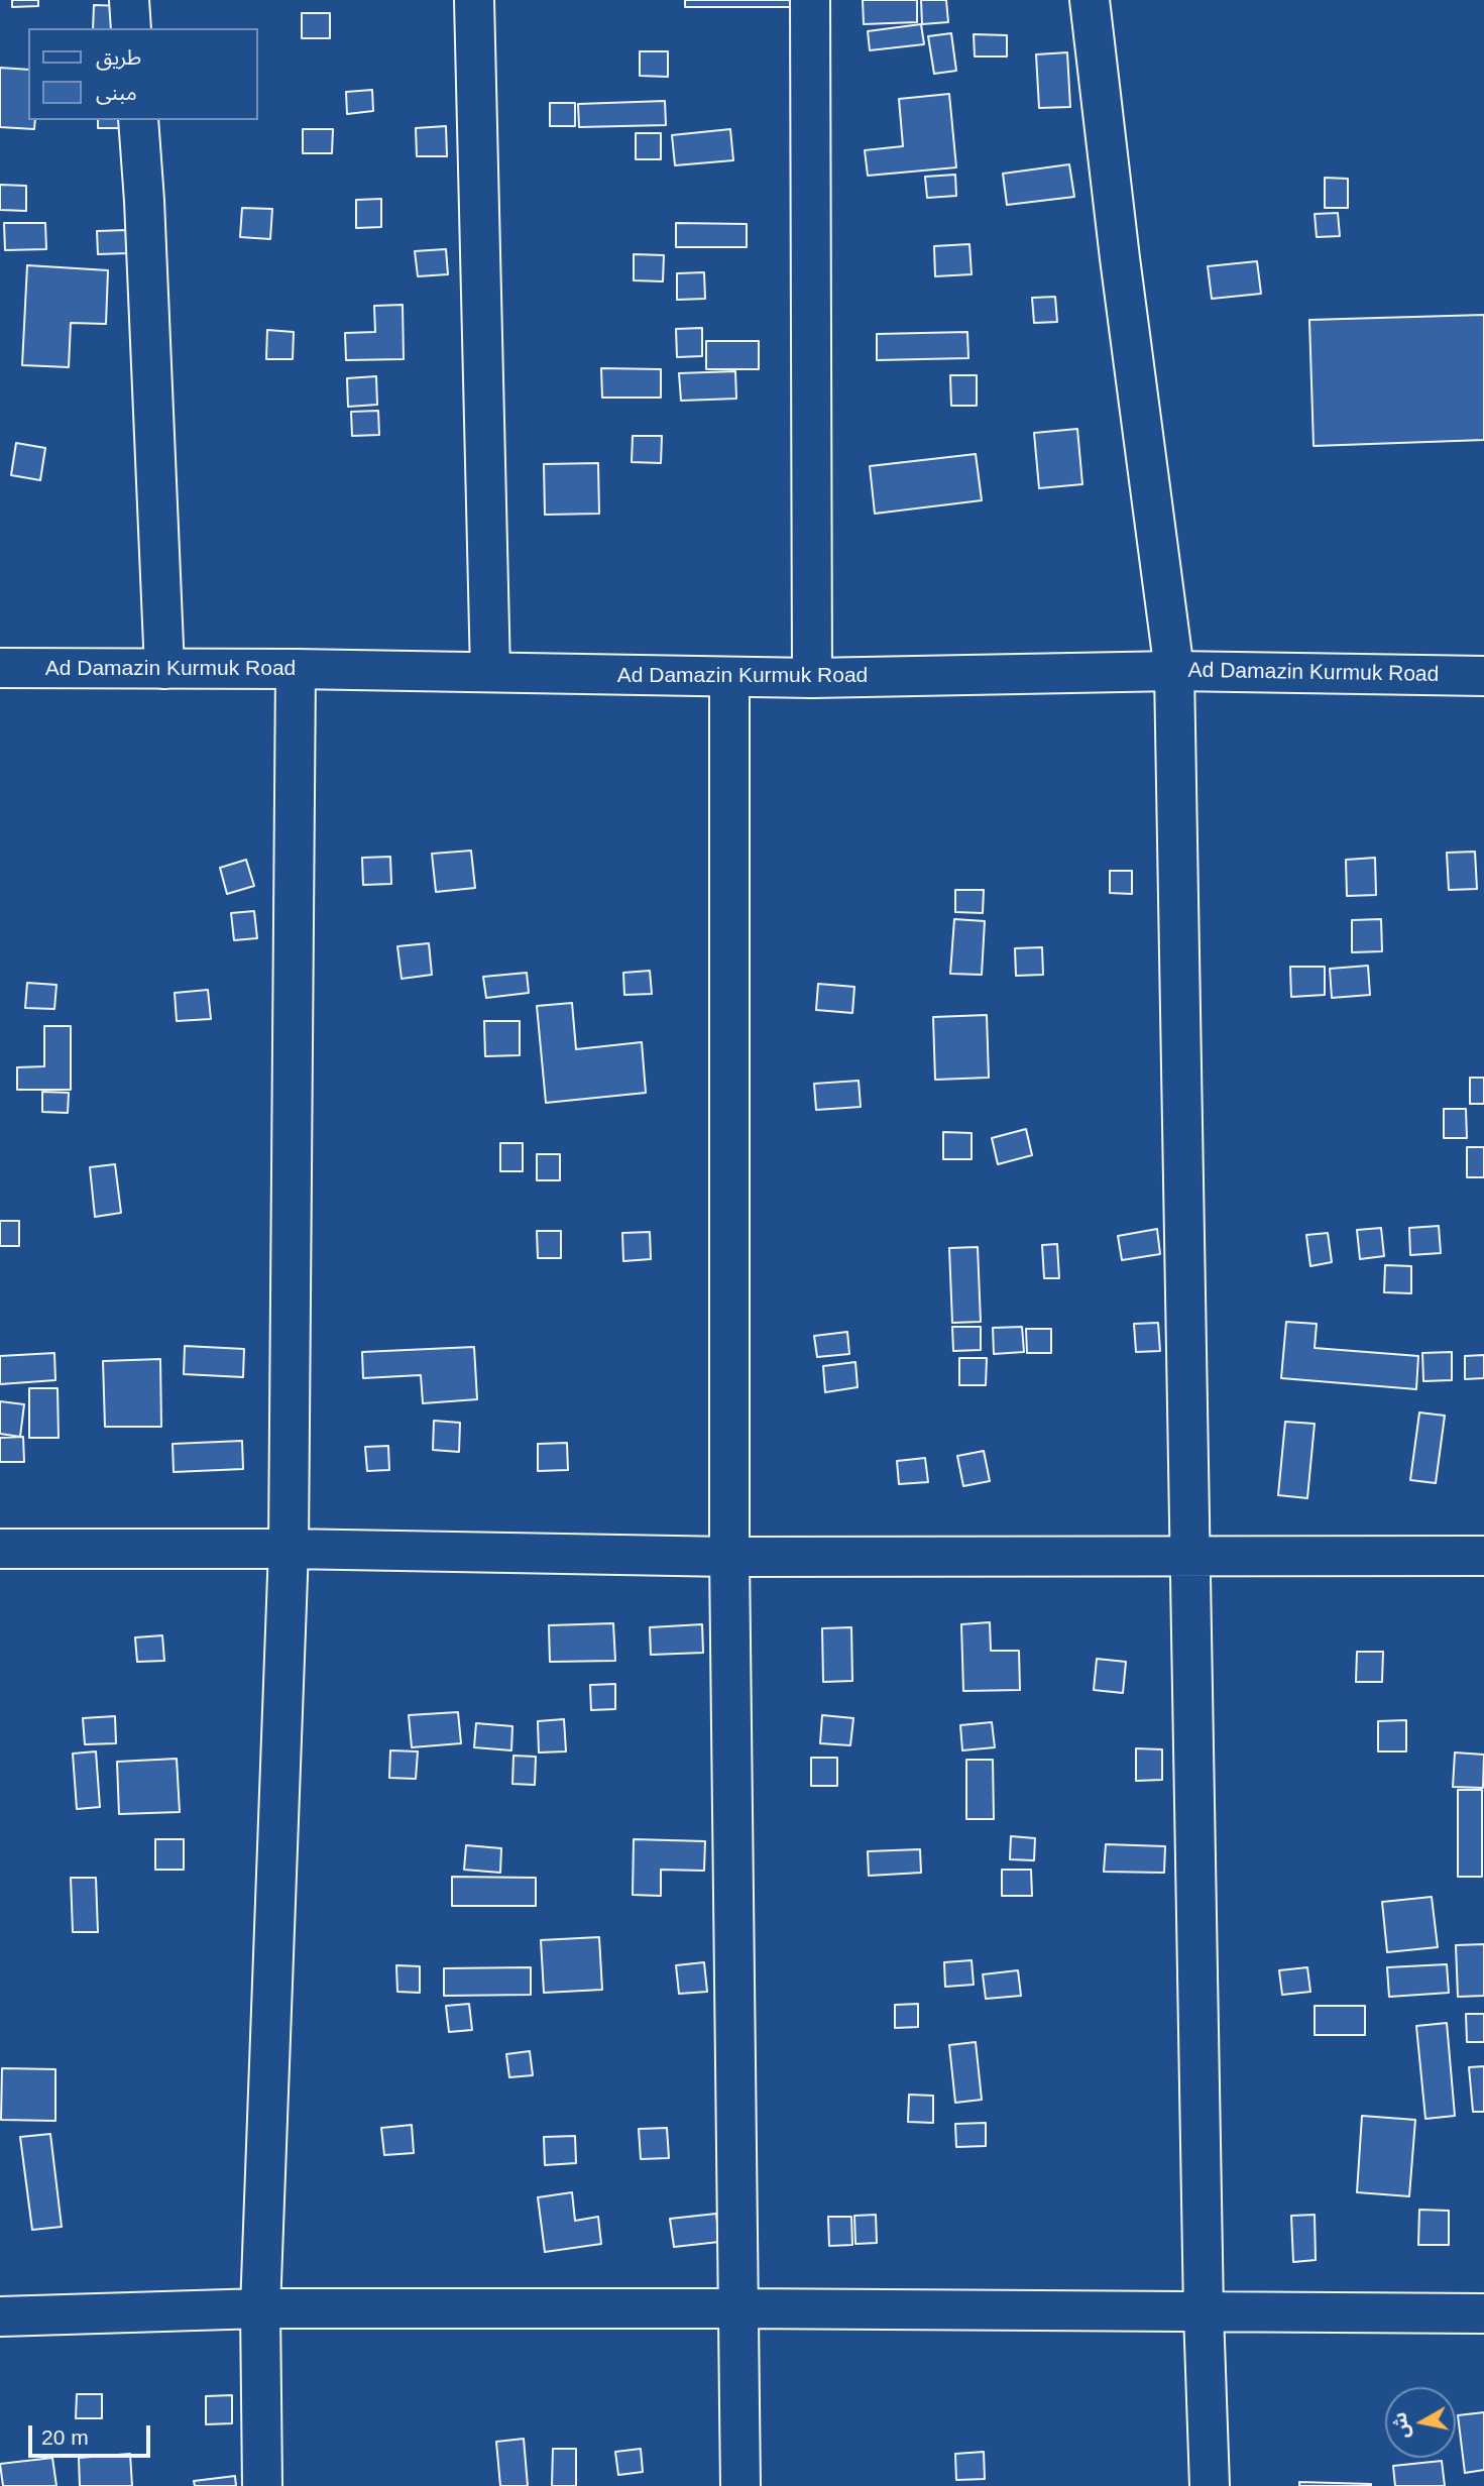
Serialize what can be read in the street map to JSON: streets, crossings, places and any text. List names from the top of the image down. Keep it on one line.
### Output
{"streets":{"main road":["Ad Damazin Kurmuk Road"]},"legend":["طريق","مبنى"],"scale_bar":"20 m","north":"left"}
